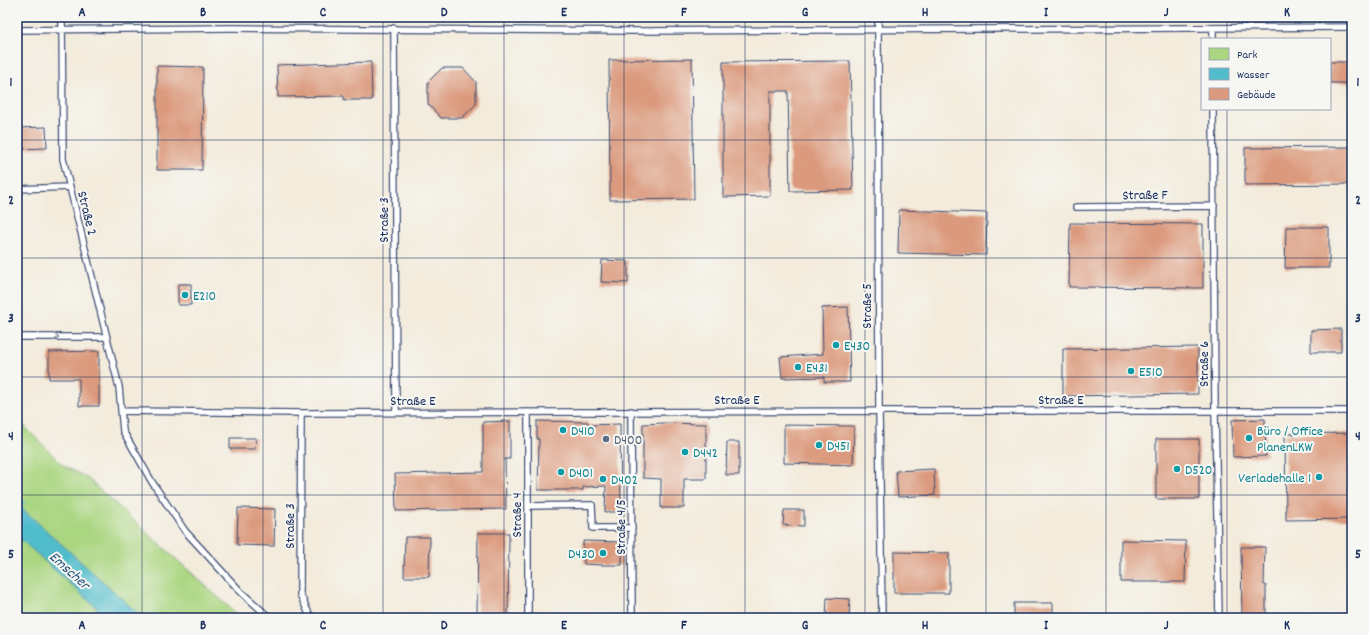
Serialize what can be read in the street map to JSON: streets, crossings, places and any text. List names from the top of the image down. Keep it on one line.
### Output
{"streets":{"lane":["Straße F","Straße 2","Straße 3","Straße 5","Straße 6","Straße E","Straße 4","Straße 4/5"]},"crossings":[["Straße F","Straße 6"],["Straße 2","Straße E"],["Straße 3","Straße E"],["Straße 5","Straße E"],["Straße 6","Straße E"],["Straße E","Straße 4"],["Straße E","Straße 4/5"]],"water":["Emscher"],"places":["E210","E430","E431","E510","D410","Büro / Office PlanenLKW","D400","D451","D442","D520","D401","Verladehalle 1","D402","D430"],"legend":["Park","Wasser","Gebäude"],"grid":{"columns":["A","B","C","D","E","F","G","H","I","J","K"],"rows":["1","2","3","4","5"]}}
